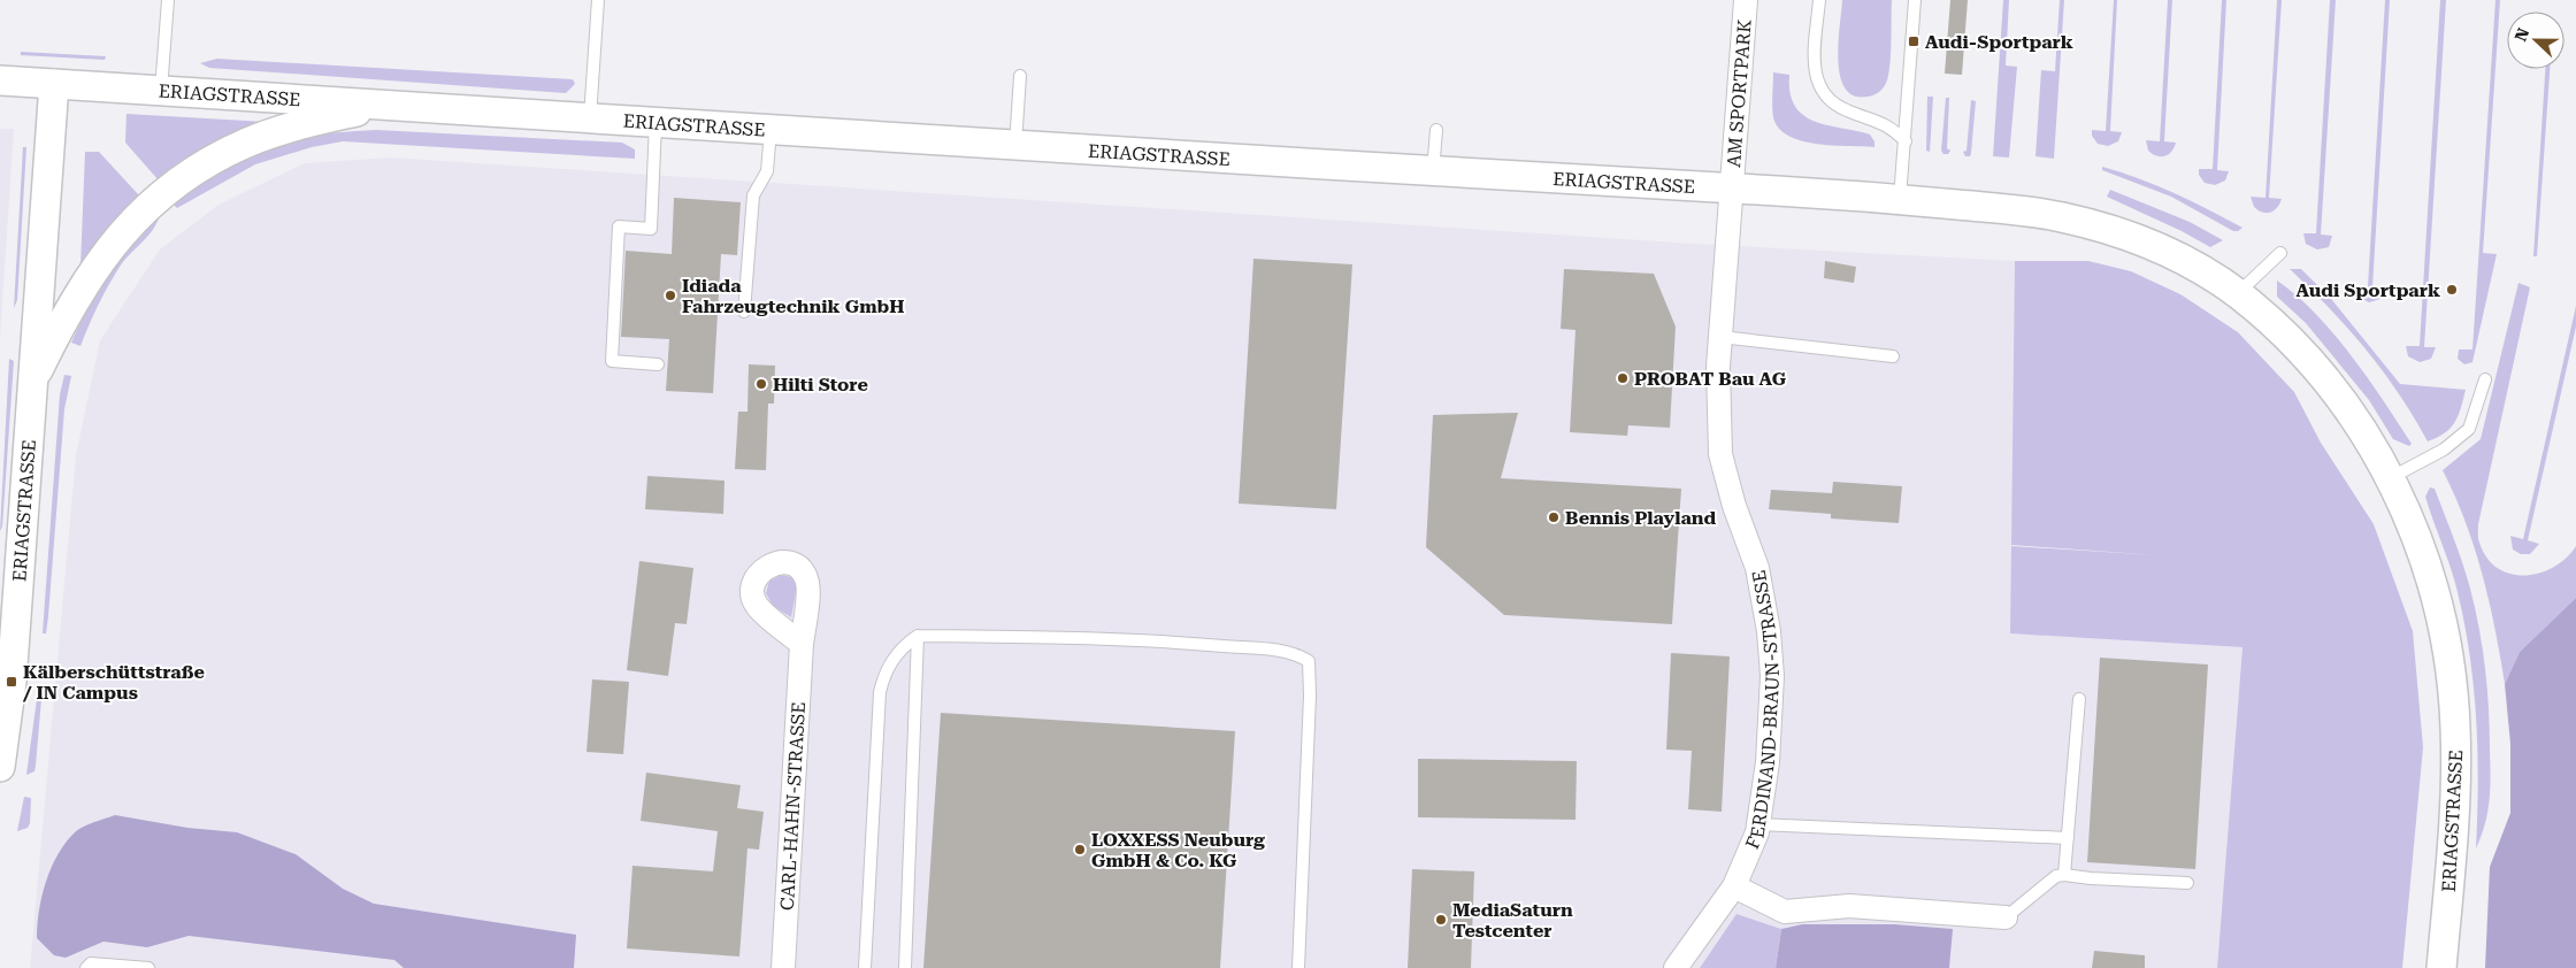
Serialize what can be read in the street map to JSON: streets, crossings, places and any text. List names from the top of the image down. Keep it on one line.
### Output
{"streets":{"street":["ERIAGSTRASSE","AM SPORTPARK","FERDINAND-BRAUN-STRASSE","CARL-HAHN-STRASSE"]},"crossings":[["ERIAGSTRASSE","AM SPORTPARK"],["ERIAGSTRASSE","FERDINAND-BRAUN-STRASSE"],["AM SPORTPARK","FERDINAND-BRAUN-STRASSE"]],"places":{"transit":["Audi-Sportpark","Kälberschüttstraße / IN Campus"],"other":["Audi Sportpark","Idiada Fahrzeugtechnik GmbH","PROBAT Bau AG","Hilti Store","Bennis Playland","LOXXESS Neuburg GmbH & Co. KG","MediaSaturn Testcenter"]},"north":"left"}
